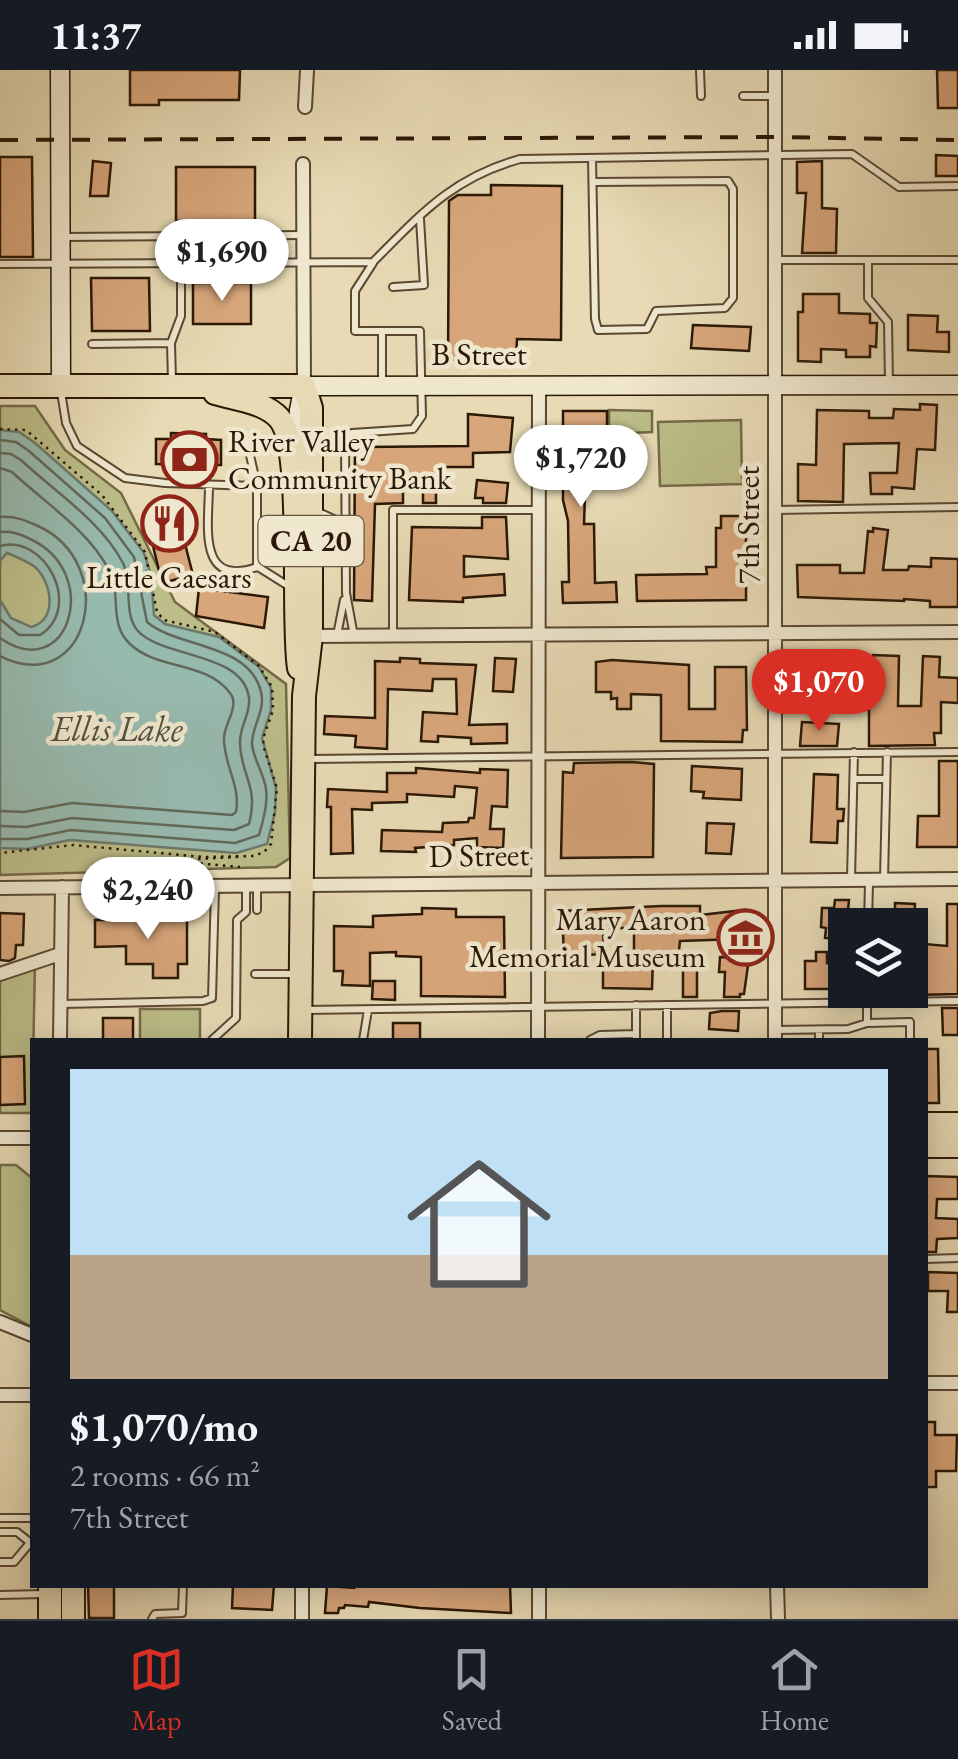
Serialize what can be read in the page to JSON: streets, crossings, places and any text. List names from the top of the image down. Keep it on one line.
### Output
{"streets":{"highway":["B Street","CA 20"],"street":["7th Street","D Street"]},"crossings":[["B Street","7th Street"],["B Street","CA 20"],["7th Street","D Street"],["CA 20","D Street"]],"water":["Ellis Lake"],"places":{"bank":["River Valley Community Bank"],"restaurant":["Little Caesars"],"museum":["Mary Aaron Memorial Museum"]},"page":{"status":"11:37","price":["$1,690","$1,720","$1,070","$2,240"],"list":[{"name":"$1,070/mo","note":"2 rooms · 66 m² · 7th Street"}],"tabs":["Map","Saved","Home"]}}
